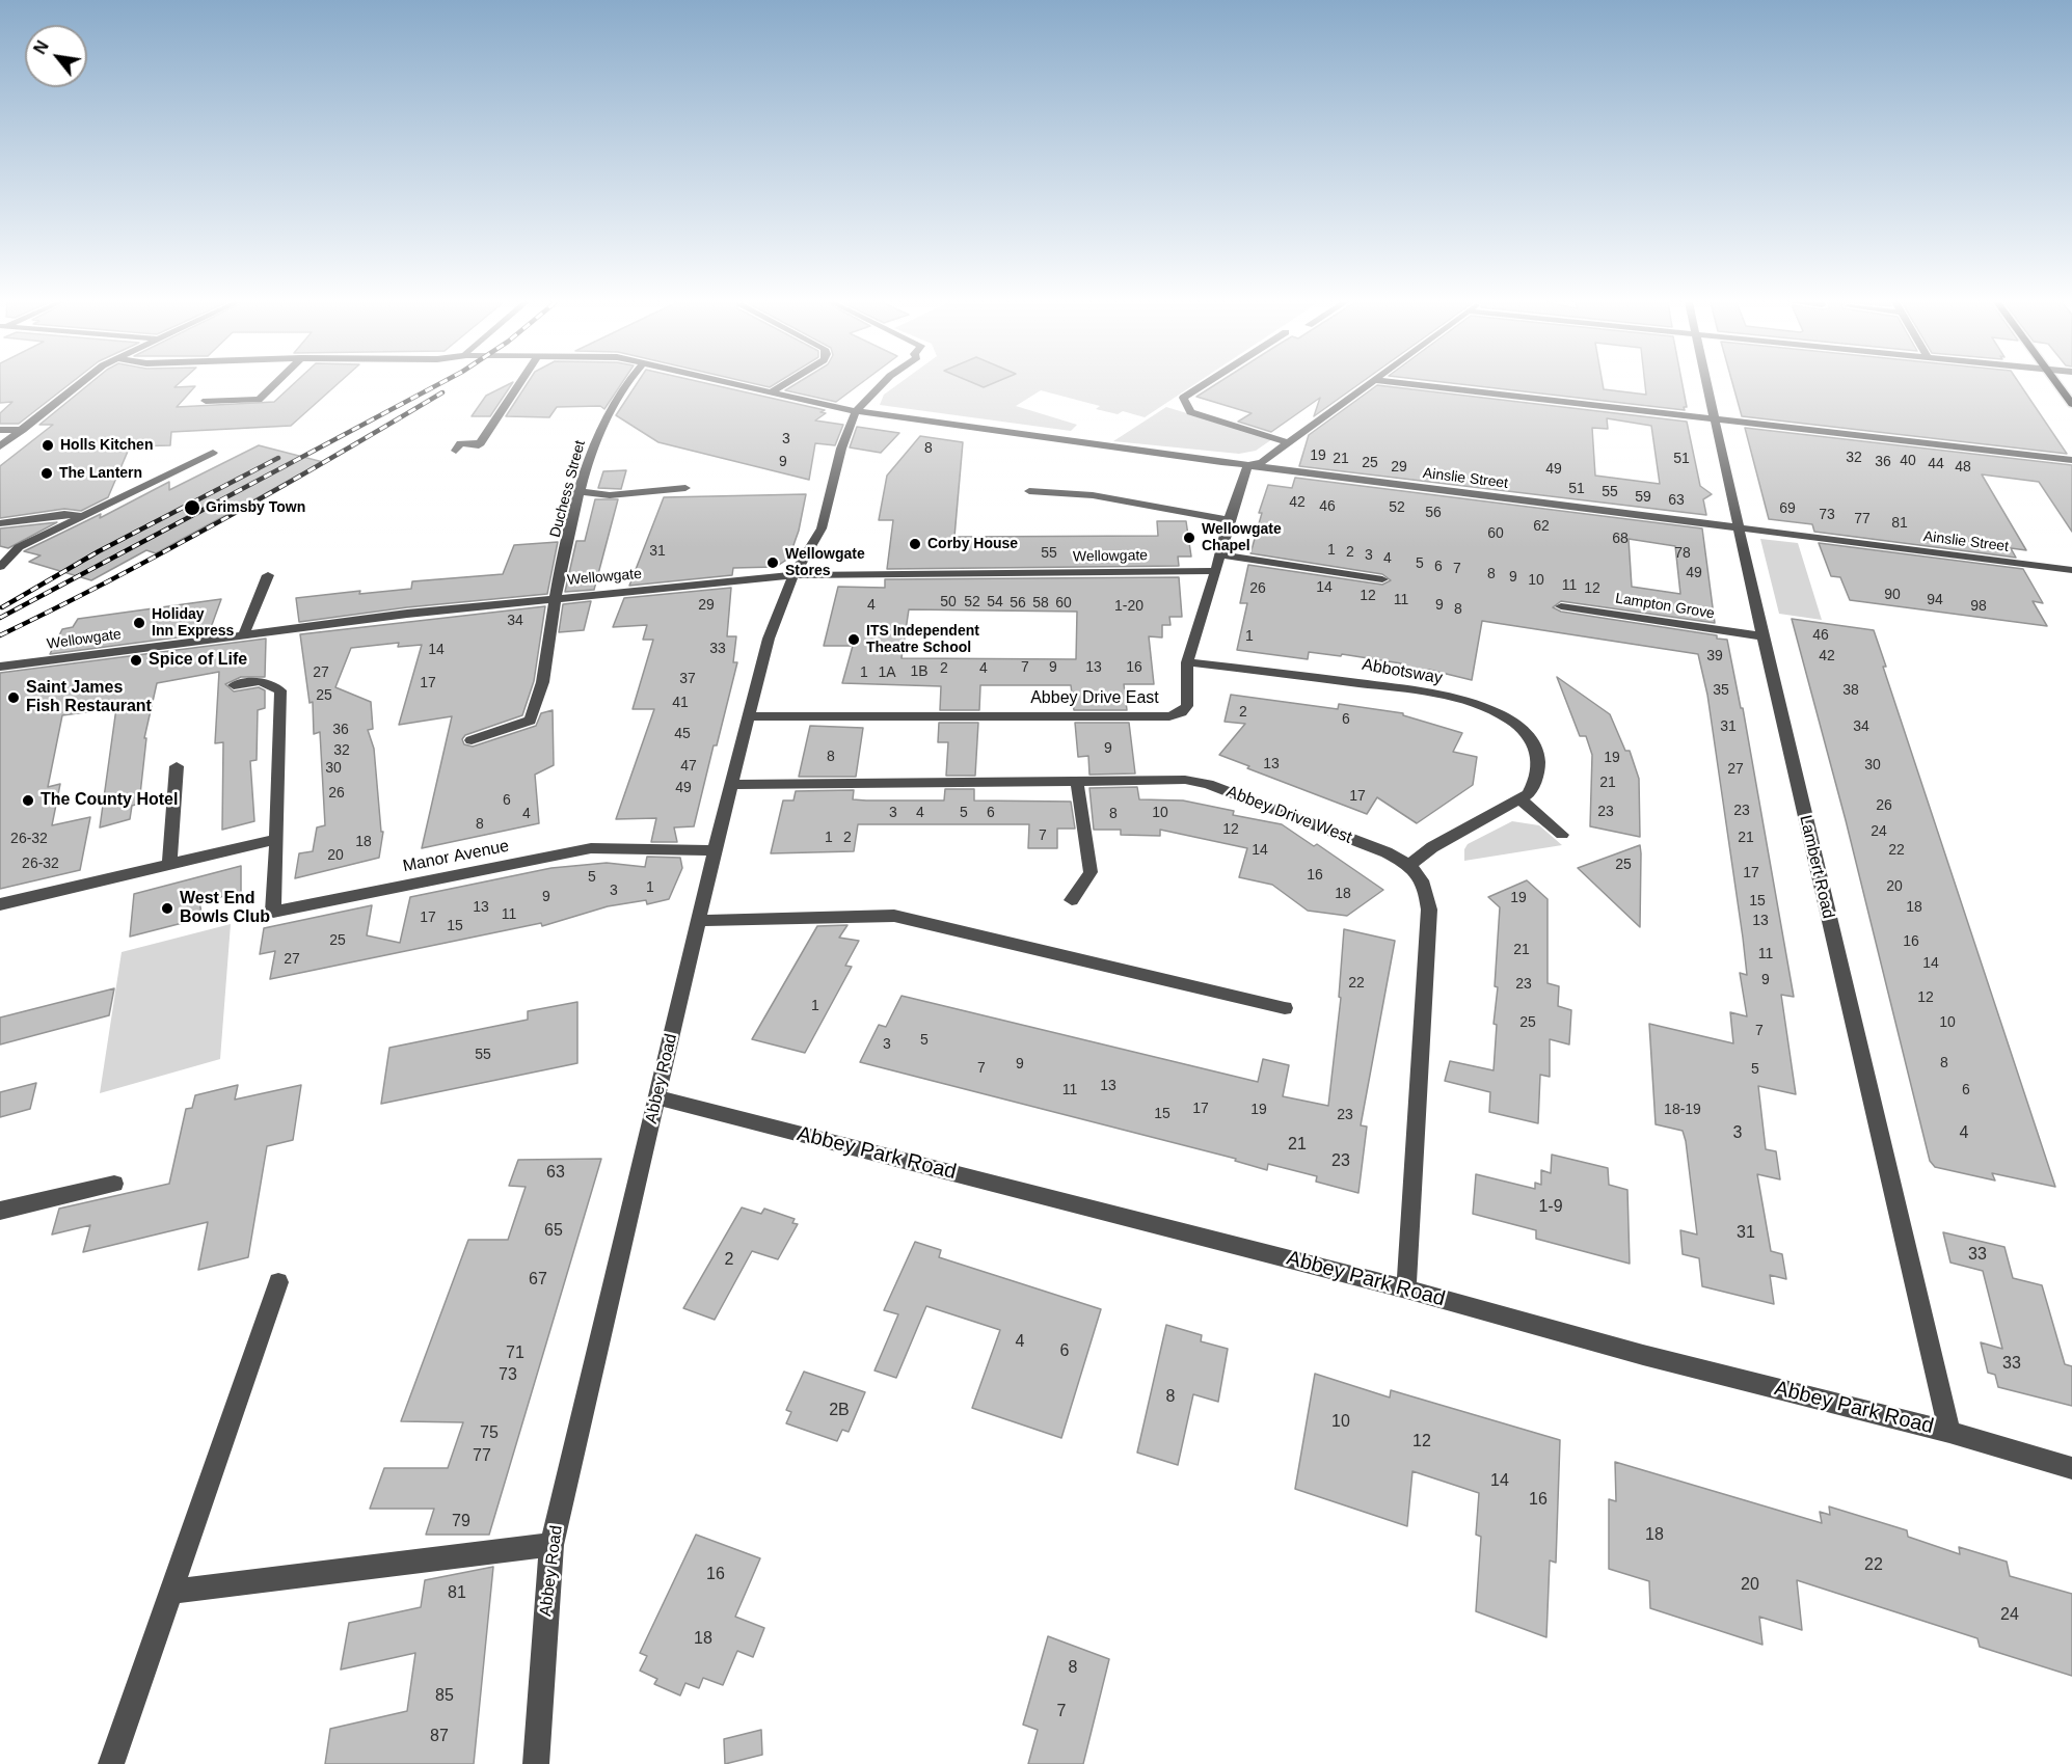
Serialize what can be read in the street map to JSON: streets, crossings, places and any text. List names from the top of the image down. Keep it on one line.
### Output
{"streets":{"street":["Ainslie Street","Duchess Street","Wellowgate","Lampton Grove","Abbotsway","Abbey Drive East","Abbey Drive West","Manor Avenue","Lambert Road","Abbey Road","Abbey Park Road"]},"crossings":[["Ainslie Street","Abbey Drive East"],["Ainslie Street","Lambert Road"],["Ainslie Street","Abbey Road"],["Duchess Street","Wellowgate"],["Wellowgate","Abbey Drive East"],["Wellowgate","Abbey Road"],["Lampton Grove","Lambert Road"],["Abbotsway","Abbey Drive East"],["Abbotsway","Abbey Drive West"],["Abbey Drive East","Abbey Road"],["Abbey Drive West","Abbey Road"],["Manor Avenue","Abbey Road"],["Lambert Road","Abbey Park Road"],["Abbey Road","Abbey Park Road"]],"places":["Holls Kitchen","The Lantern","Grimsby Town","Wellowgate Chapel","Corby House","Wellowgate Stores","Holiday Inn Express","ITS Independent Theatre School","Spice of Life","Saint James Fish Restaurant","The County Hotel","West End Bowls Club"],"house_numbers":["3","8","19","32","21","51","40","9","36","25","44","29","48","49","51","55","59","63","42","46","52","69","56","73","77","81","62","60","68","1","31","2","55","78","3","4","5","6","7","49","8","9","10","11","14","26","12","90","12","11","94","50","52","54","56","58","60","29","4","9","1-20","98","8","34","46","1","33","14","39","42","7","9","13","16","2","4","1B","27","1","1A","37","17","35","38","25","41","2","6","31","34","36","45","9","32","8","19","13","30","47","30","27","21","49","26","17","6","26","23","23","3","4","5","6","10","4","8","8","12","24","7","1","2","21","26-32","18","14","22","20","26-32","25","17","16","5","20","1","3","18","9","19","15","13","18","11","17","13","15","25","16","21","11","27","14","9","22","23","12","1","25","10","7","5","3","55","8","9","7","5","13","11","6","17","19","18-19","15","23","3","4","21","23","63","1-9","65","31","33","2","67","4","6","71","33","73","8","2B","10","75","12","77","14","16","79","18","22","16","20","81","24","18","8","85","7","87"],"north":"top left"}
